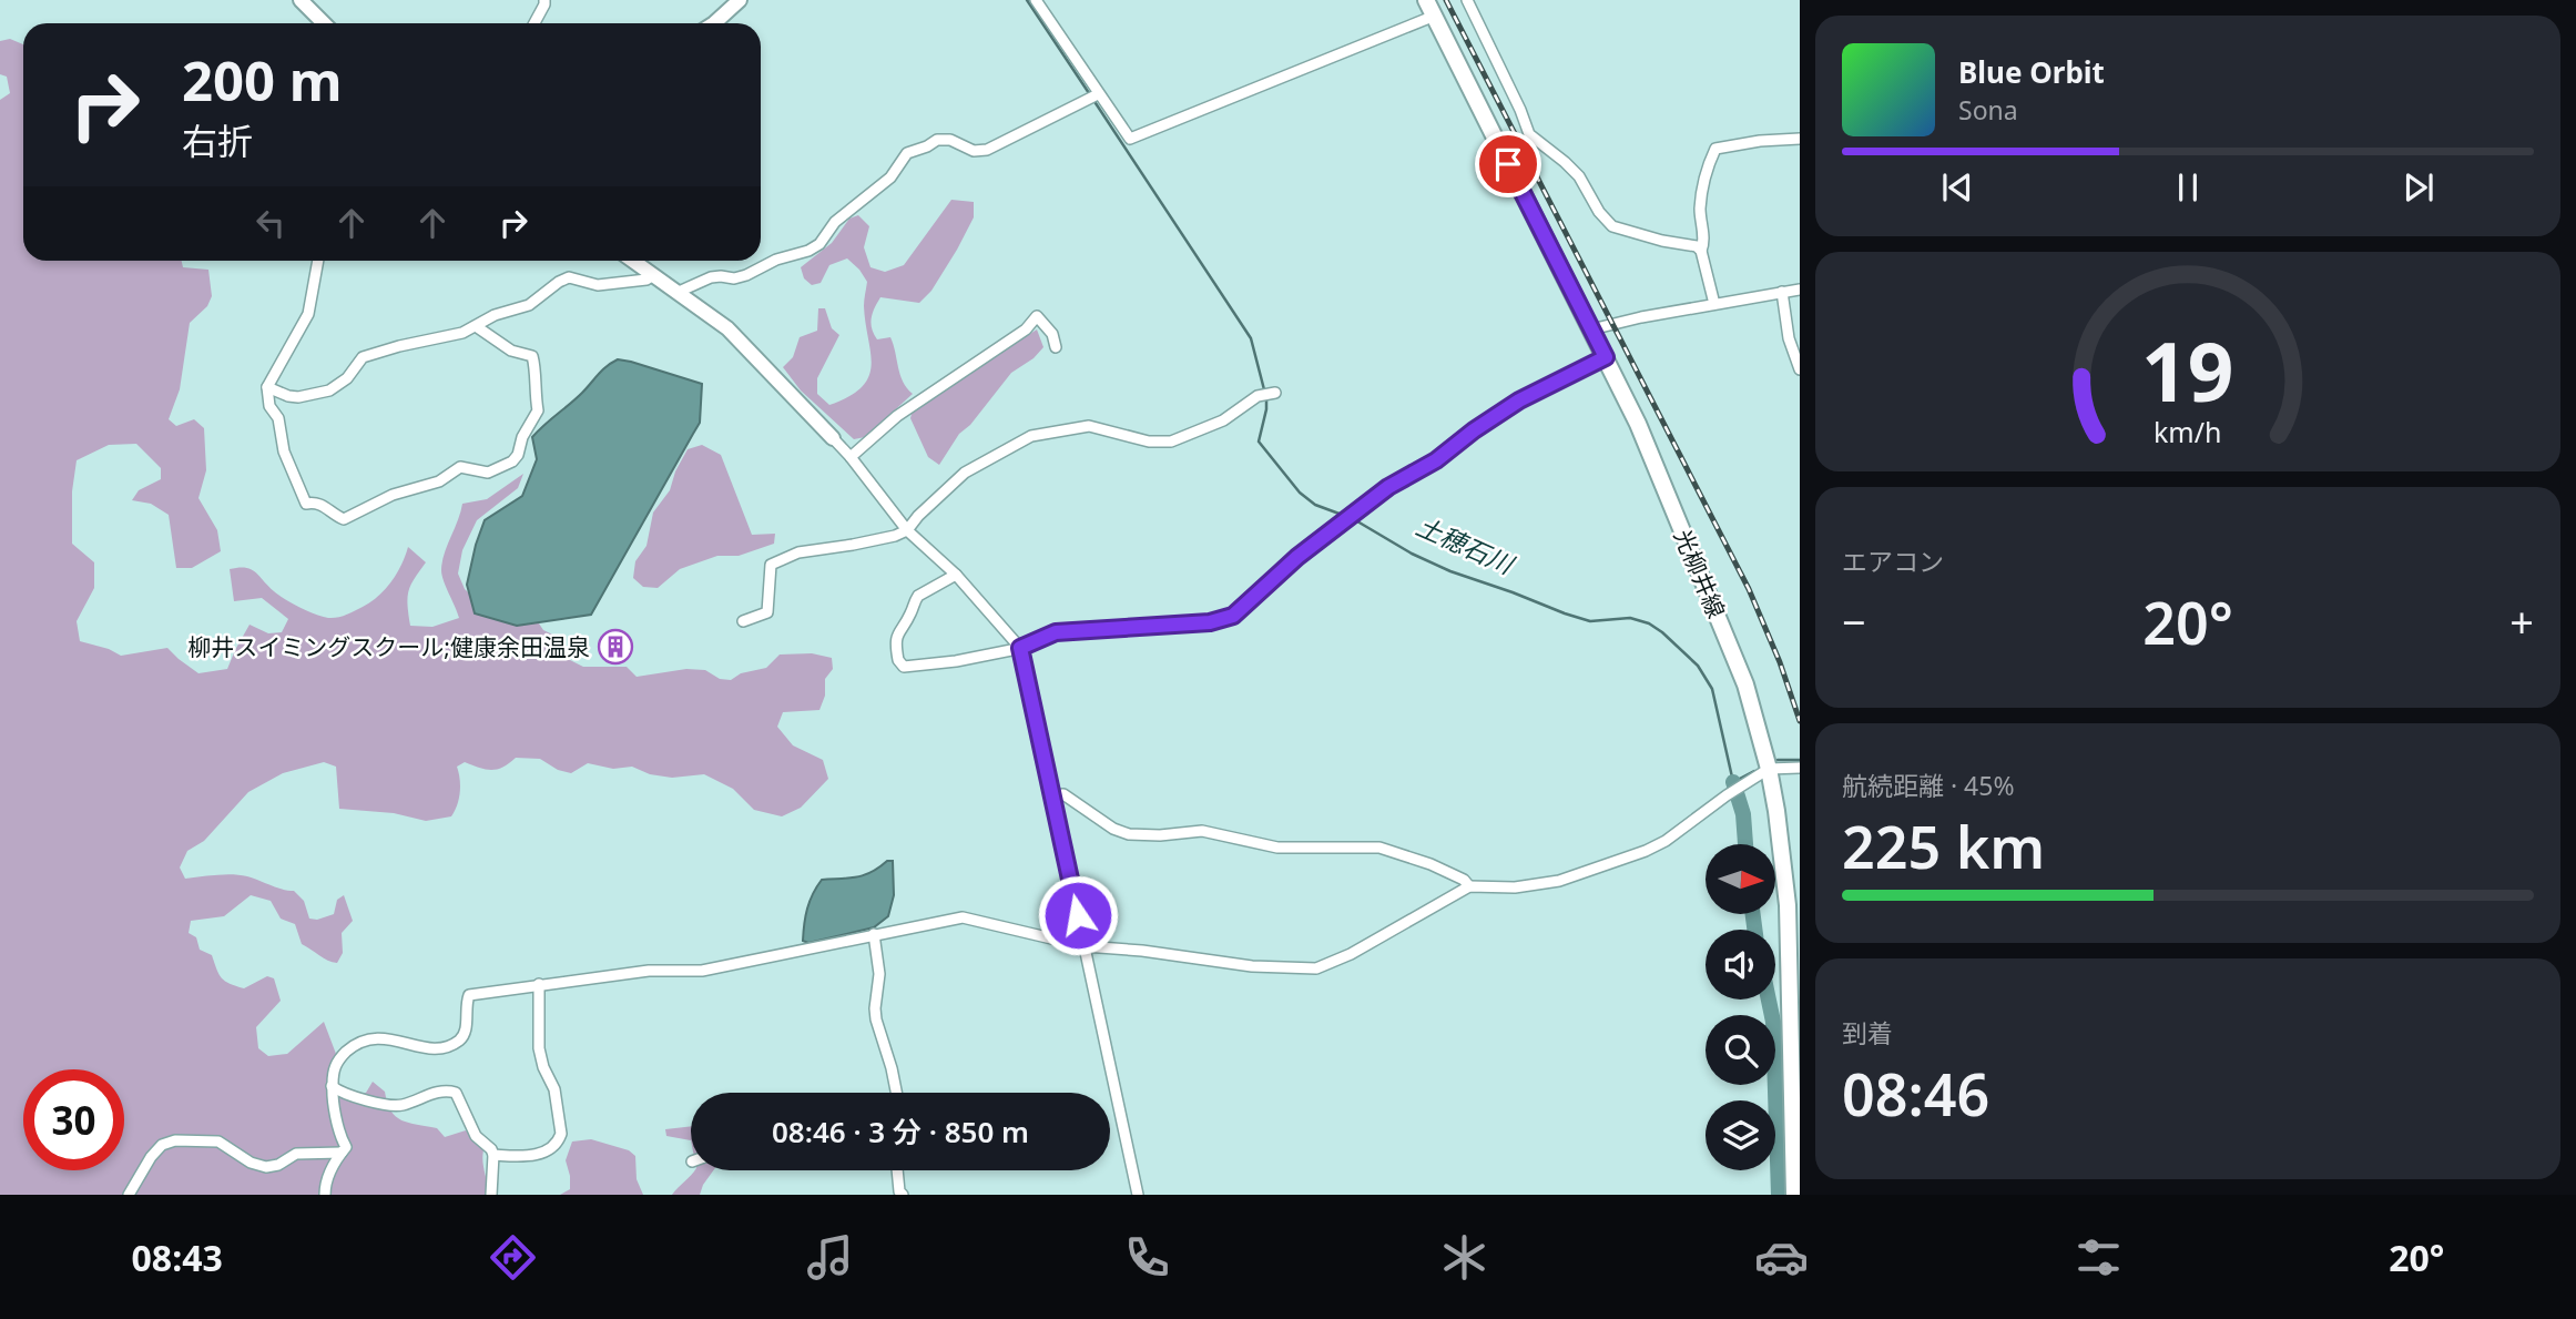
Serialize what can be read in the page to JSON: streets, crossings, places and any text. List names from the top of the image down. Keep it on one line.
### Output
{"streets":{"main road":["光柳井線"]},"water":["土穂石川"],"places":{"building":["柳井スイミングスクール;健康余田温泉"]},"north":"right","page":{"turn":["200 m","右折"],"song":["Blue Orbit","Sona"],"tile":["エアコン",["航続距離 · 45%","225 km"],["到着","08:46"]],"heat":["−","20°","+"],"limit":"30","trip":"08:46 · 3 分 · 850 m","tabs":["08:43","20°"],"gauge":["19","km/h"]}}
